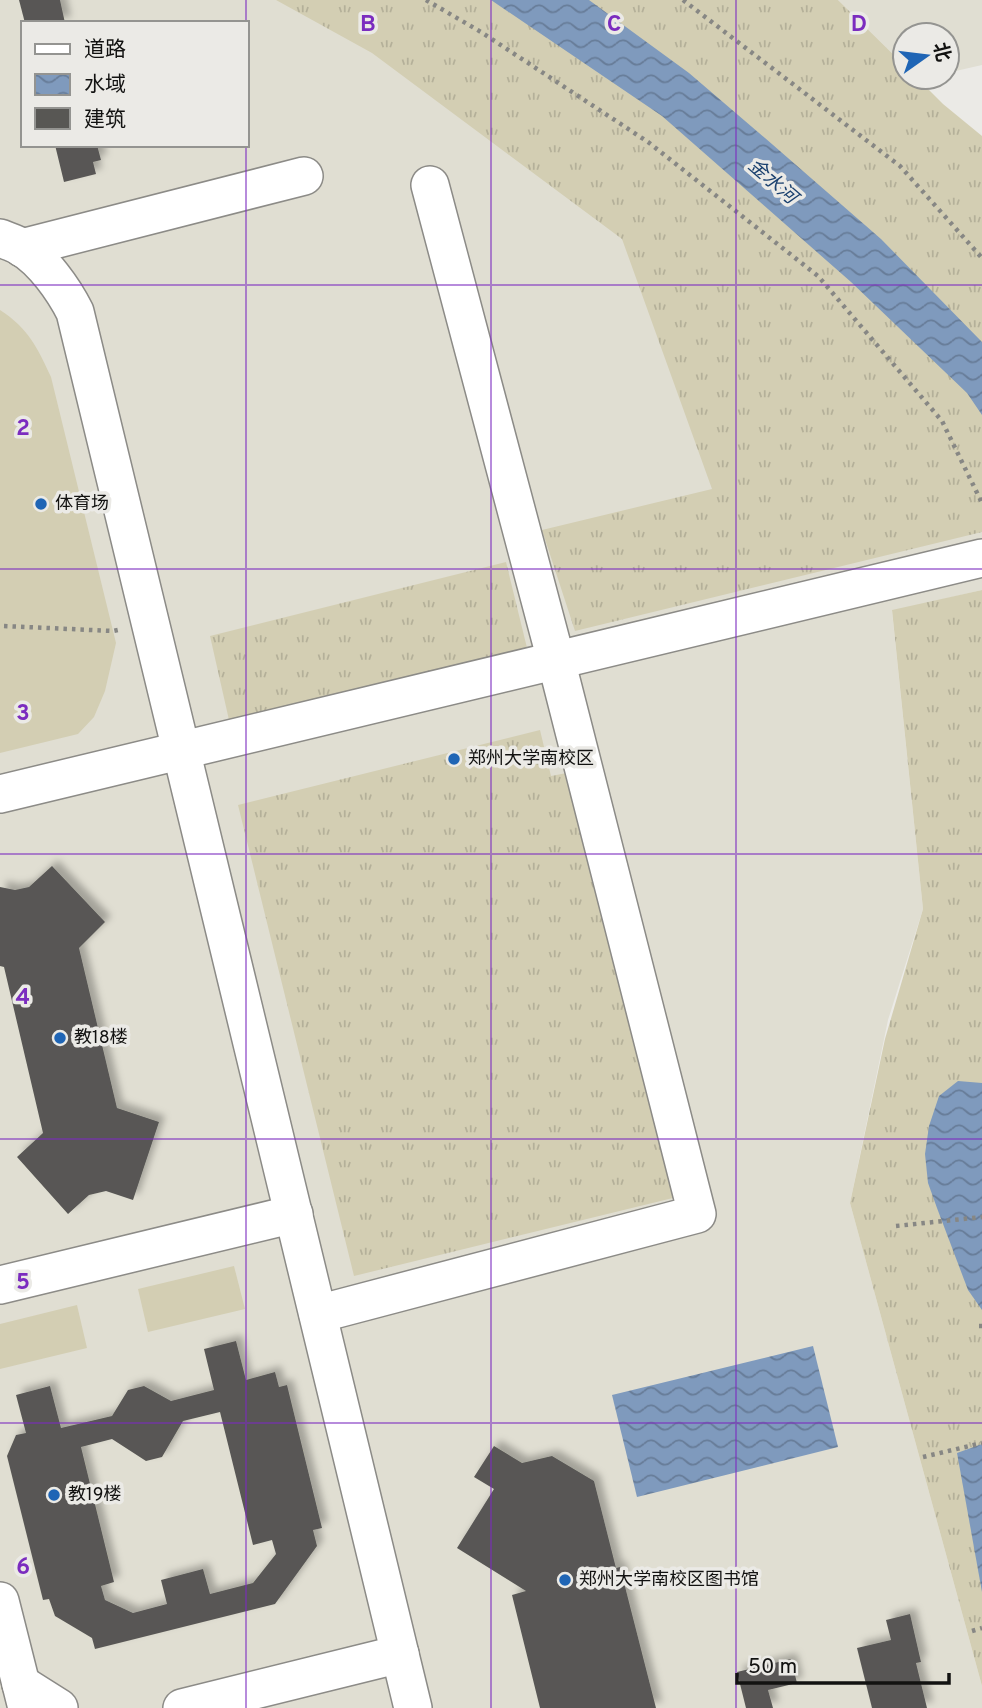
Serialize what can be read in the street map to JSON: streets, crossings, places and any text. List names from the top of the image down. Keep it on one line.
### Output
{"water":["金水河"],"places":["体育场","郑州大学南校区","教18楼","教19楼","郑州大学南校区图书馆"],"legend":["道路","水域","建筑"],"scale_bar":"50 m","north":"right","grid":{"columns":["B","C","D"],"rows":["2","3","4","5","6"]}}
